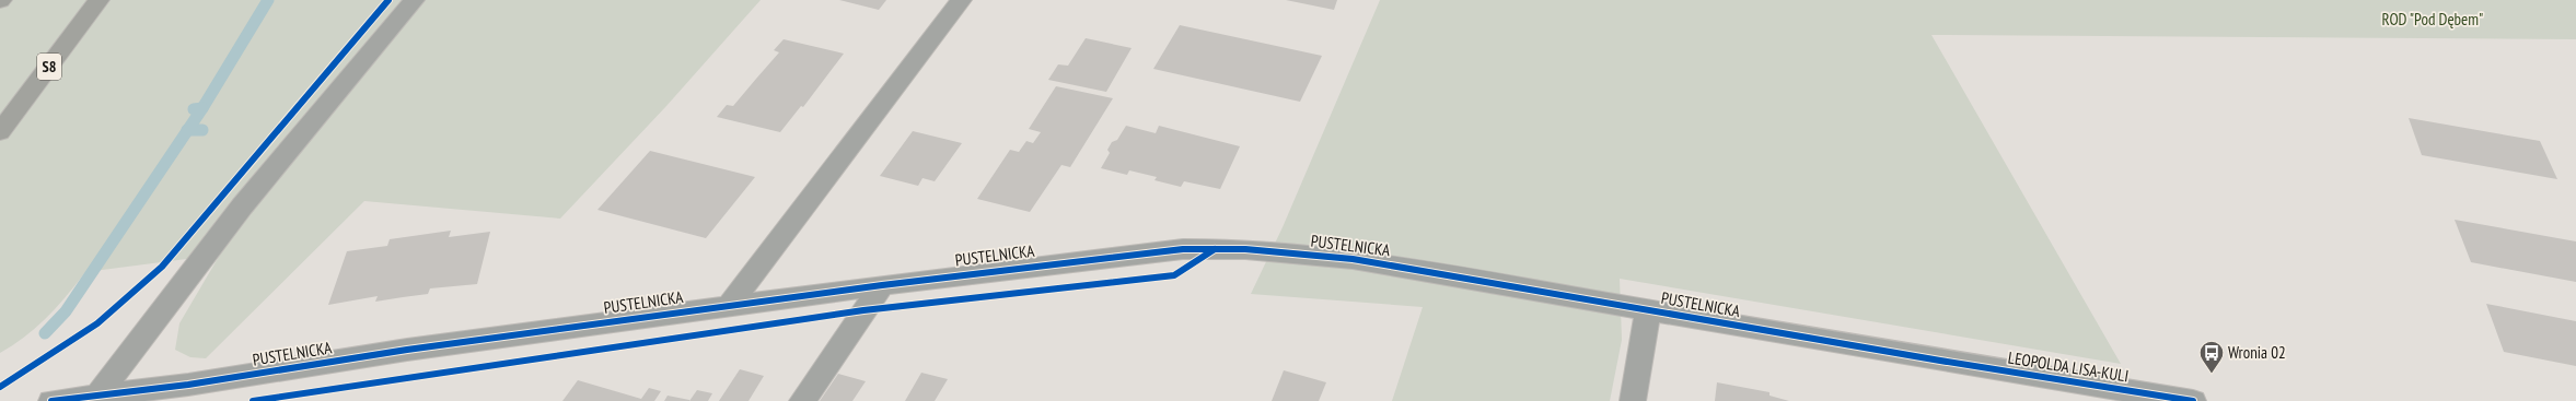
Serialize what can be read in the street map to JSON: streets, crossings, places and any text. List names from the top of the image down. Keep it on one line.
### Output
{"streets":{"highway":["S8"],"street":["PUSTELNICKA","LEOPOLDA LISA-KULI"]},"crossings":[["PUSTELNICKA","LEOPOLDA LISA-KULI"]],"parks":["ROD \"Pod Dębem\""],"places":{"bus stop":["Wronia 02"]}}
